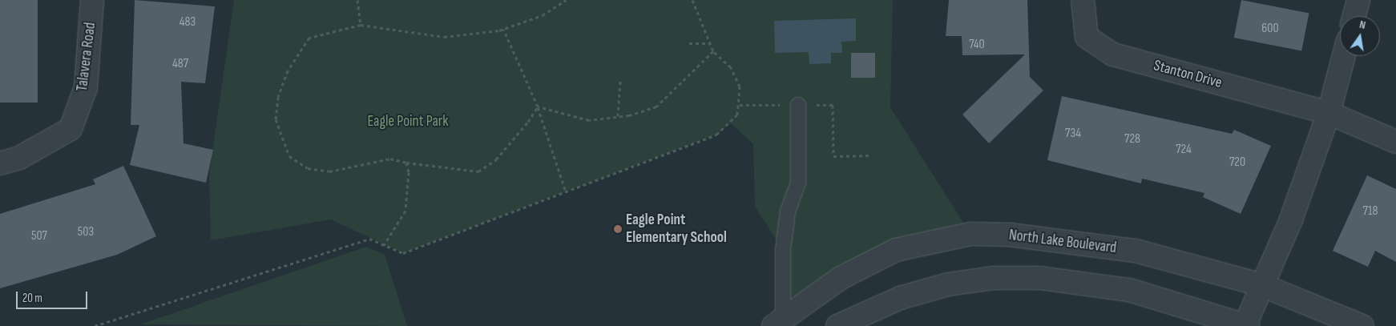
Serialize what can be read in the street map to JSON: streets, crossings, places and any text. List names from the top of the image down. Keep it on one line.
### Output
{"streets":{"street":["Talavera Road","Stanton Drive","North Lake Boulevard"]},"parks":["Eagle Point Park"],"places":["Eagle Point Elementary School"],"house_numbers":["483","600","740","487","734","728","724","720","718","503","507"],"scale_bar":"20 m","north":"top"}
